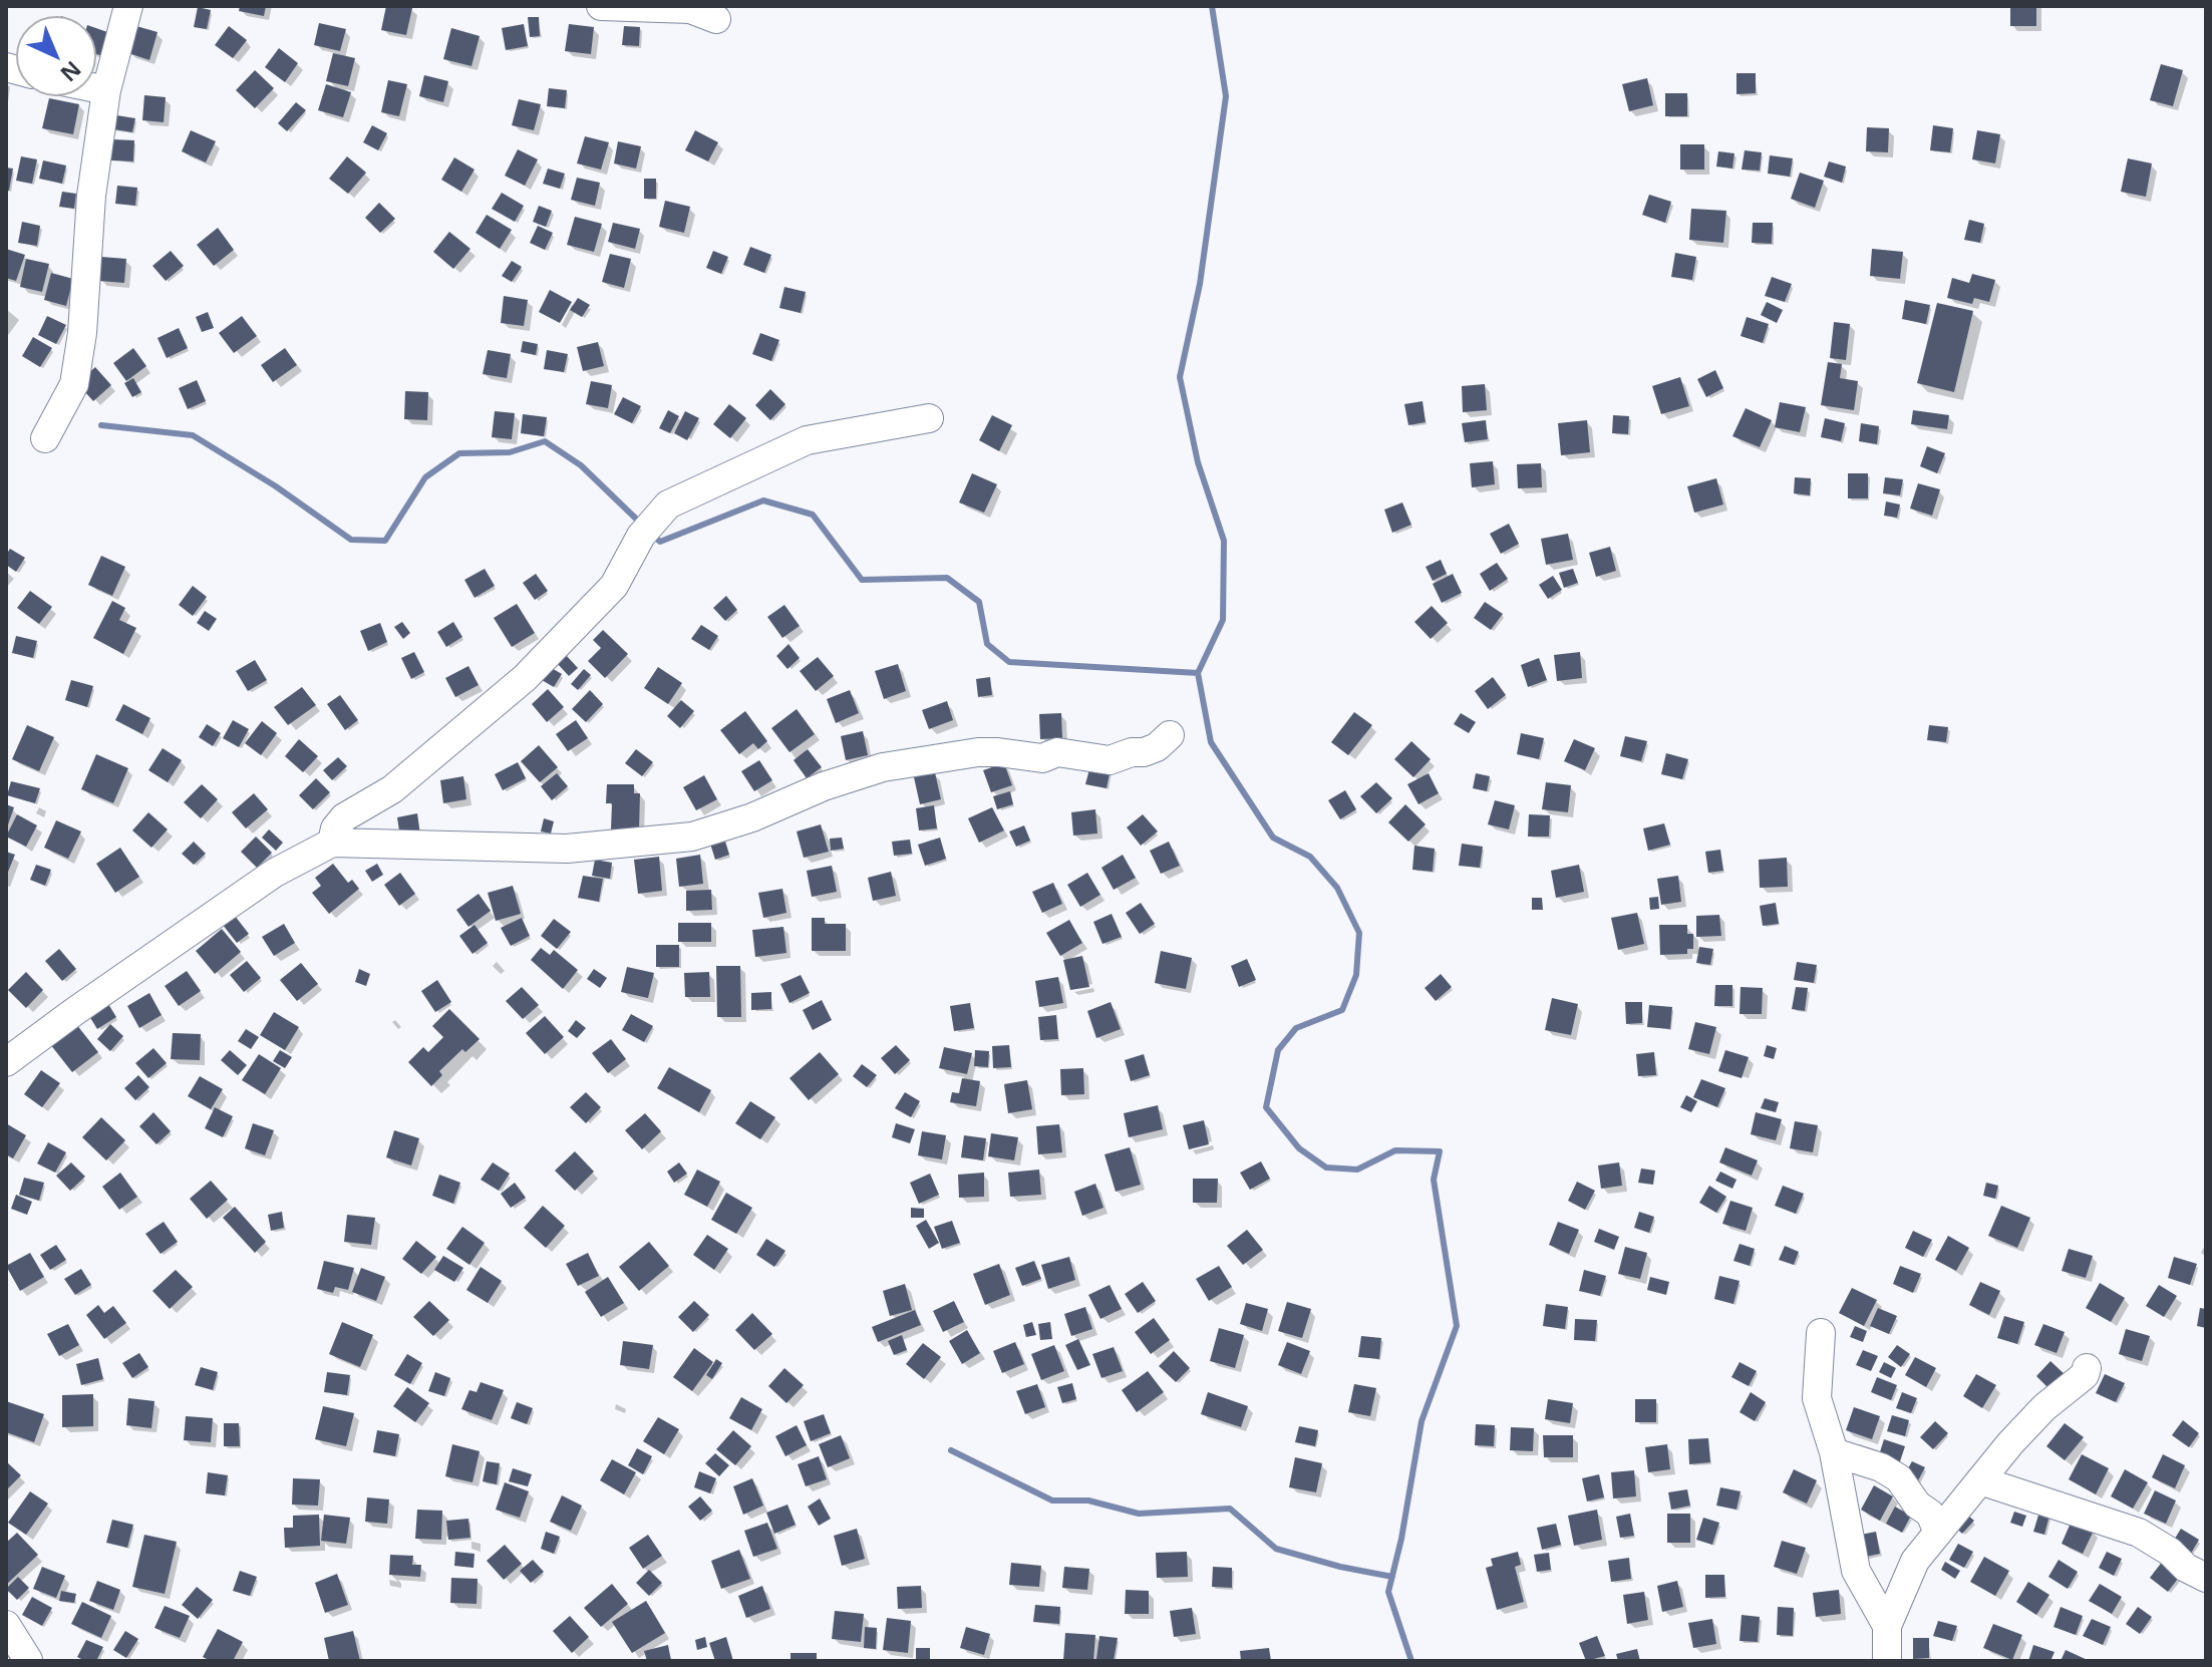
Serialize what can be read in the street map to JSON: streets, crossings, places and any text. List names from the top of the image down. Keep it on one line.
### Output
{"north":"bottom right"}
